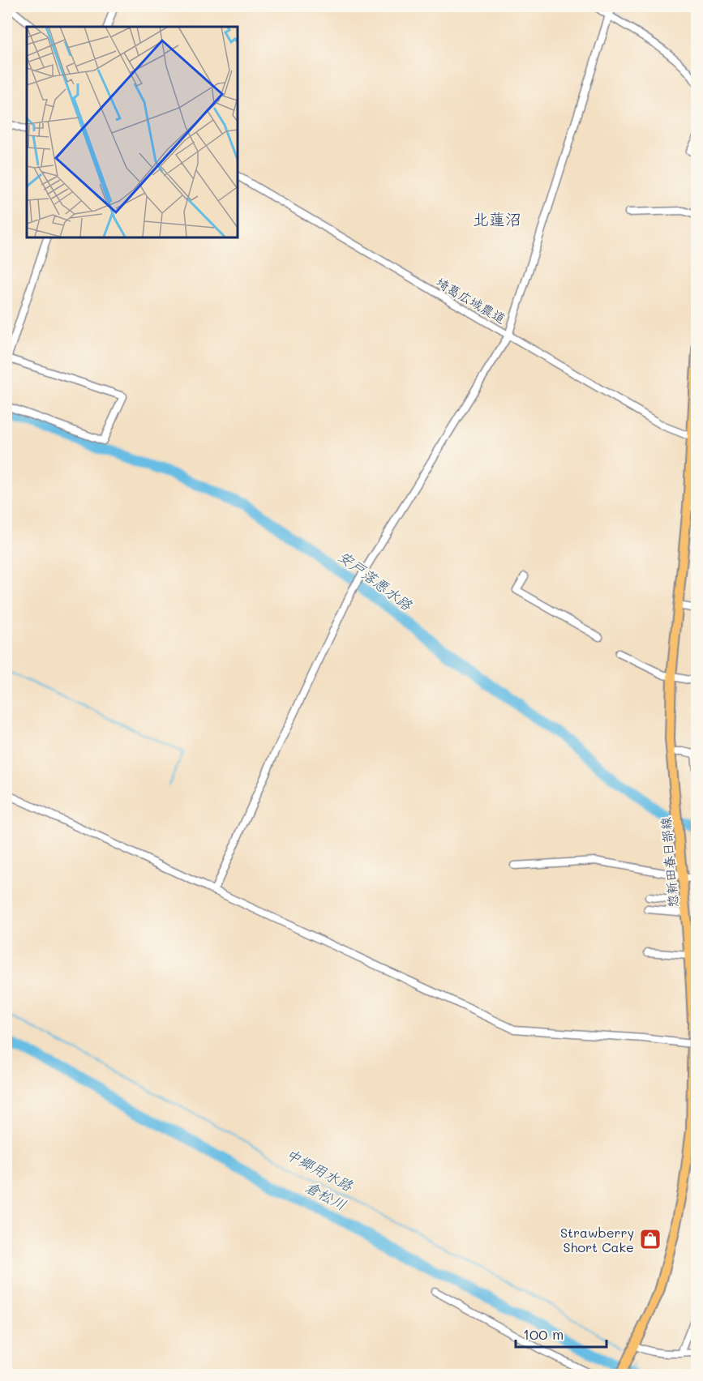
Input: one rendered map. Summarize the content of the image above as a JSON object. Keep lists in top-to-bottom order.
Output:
{
  "streets": {
    "main road": ["惣新田春日部線"],
    "street": ["埼葛広域農道"]
  },
  "crossings": [
    ["埼葛広域農道", "惣新田春日部線"]
  ],
  "districts": ["北蓮沼"],
  "water": ["安戸落悪水路", "中郷用水路", "倉松川"],
  "places": {
    "shop": ["Strawberry Short Cake"]
  },
  "scale_bar": "100 m"
}
